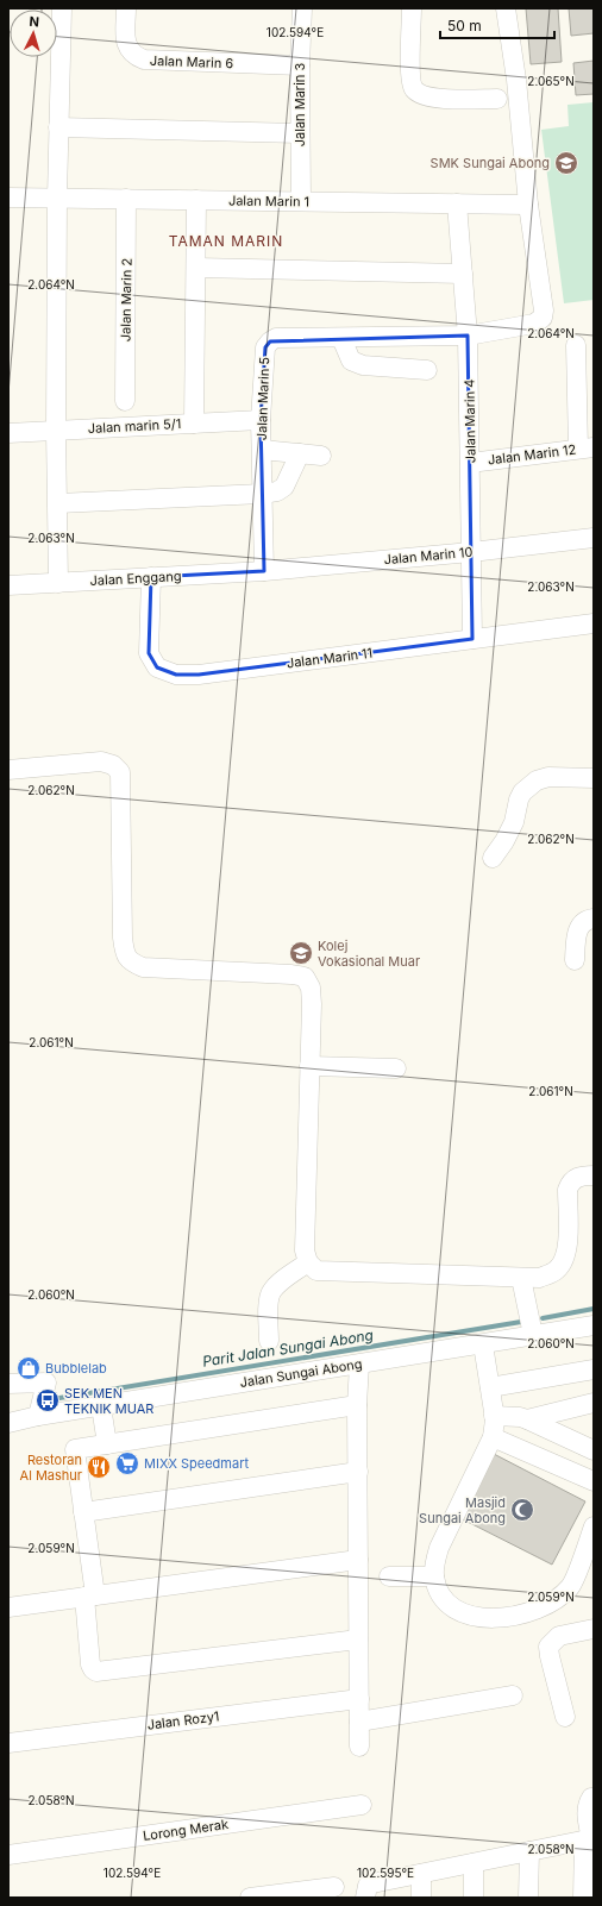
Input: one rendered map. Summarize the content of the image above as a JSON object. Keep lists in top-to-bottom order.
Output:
{
  "streets": {
    "street": [
      "Jalan Marin 6",
      "Jalan Marin 3",
      "Jalan Marin 1",
      "Jalan Marin 2",
      "Jalan Marin 5",
      "Jalan Marin 4",
      "Jalan marin 5/1",
      "Jalan Marin 12",
      "Jalan Marin 10",
      "Jalan Enggang",
      "Jalan Marin 11",
      "Jalan Sungai Abong",
      "Jalan Rozy1",
      "Lorong Merak"
    ]
  },
  "crossings": [
    ["Jalan Marin 6", "Jalan Marin 3"],
    ["Jalan Marin 3", "Jalan Marin 1"],
    ["Jalan Marin 1", "Jalan Marin 2"],
    ["Jalan Marin 1", "Jalan Marin 5"],
    ["Jalan Marin 1", "Jalan Marin 4"],
    ["Jalan Marin 5", "Jalan Marin 4"],
    ["Jalan Marin 5", "Jalan marin 5/1"],
    ["Jalan Marin 5", "Jalan Marin 10"],
    ["Jalan Marin 5", "Jalan Enggang"],
    ["Jalan Marin 4", "Jalan Marin 12"],
    ["Jalan Marin 4", "Jalan Marin 10"],
    ["Jalan Marin 4", "Jalan Marin 11"],
    ["Jalan Marin 10", "Jalan Enggang"],
    ["Jalan Enggang", "Jalan Marin 11"]
  ],
  "districts": ["TAMAN MARIN"],
  "water": ["Parit Jalan Sungai Abong"],
  "places": {
    "school or university": ["SMK Sungai Abong", "Kolej Vokasional Muar"],
    "shop": ["Bubblelab"],
    "bus stop": ["SEK MEN TEKNIK MUAR"],
    "supermarket": ["MIXX Speedmart"],
    "restaurant": ["Restoran Al Mashur"],
    "mosque": ["Masjid Sungai Abong"]
  },
  "scale_bar": "50 m",
  "north": "top",
  "coordinates": [
    "102.594°E",
    "2.065°N",
    "2.064°N",
    "2.063°N",
    "2.062°N",
    "2.061°N",
    "2.060°N",
    "2.059°N",
    "2.058°N",
    "102.595°E"
  ]
}
